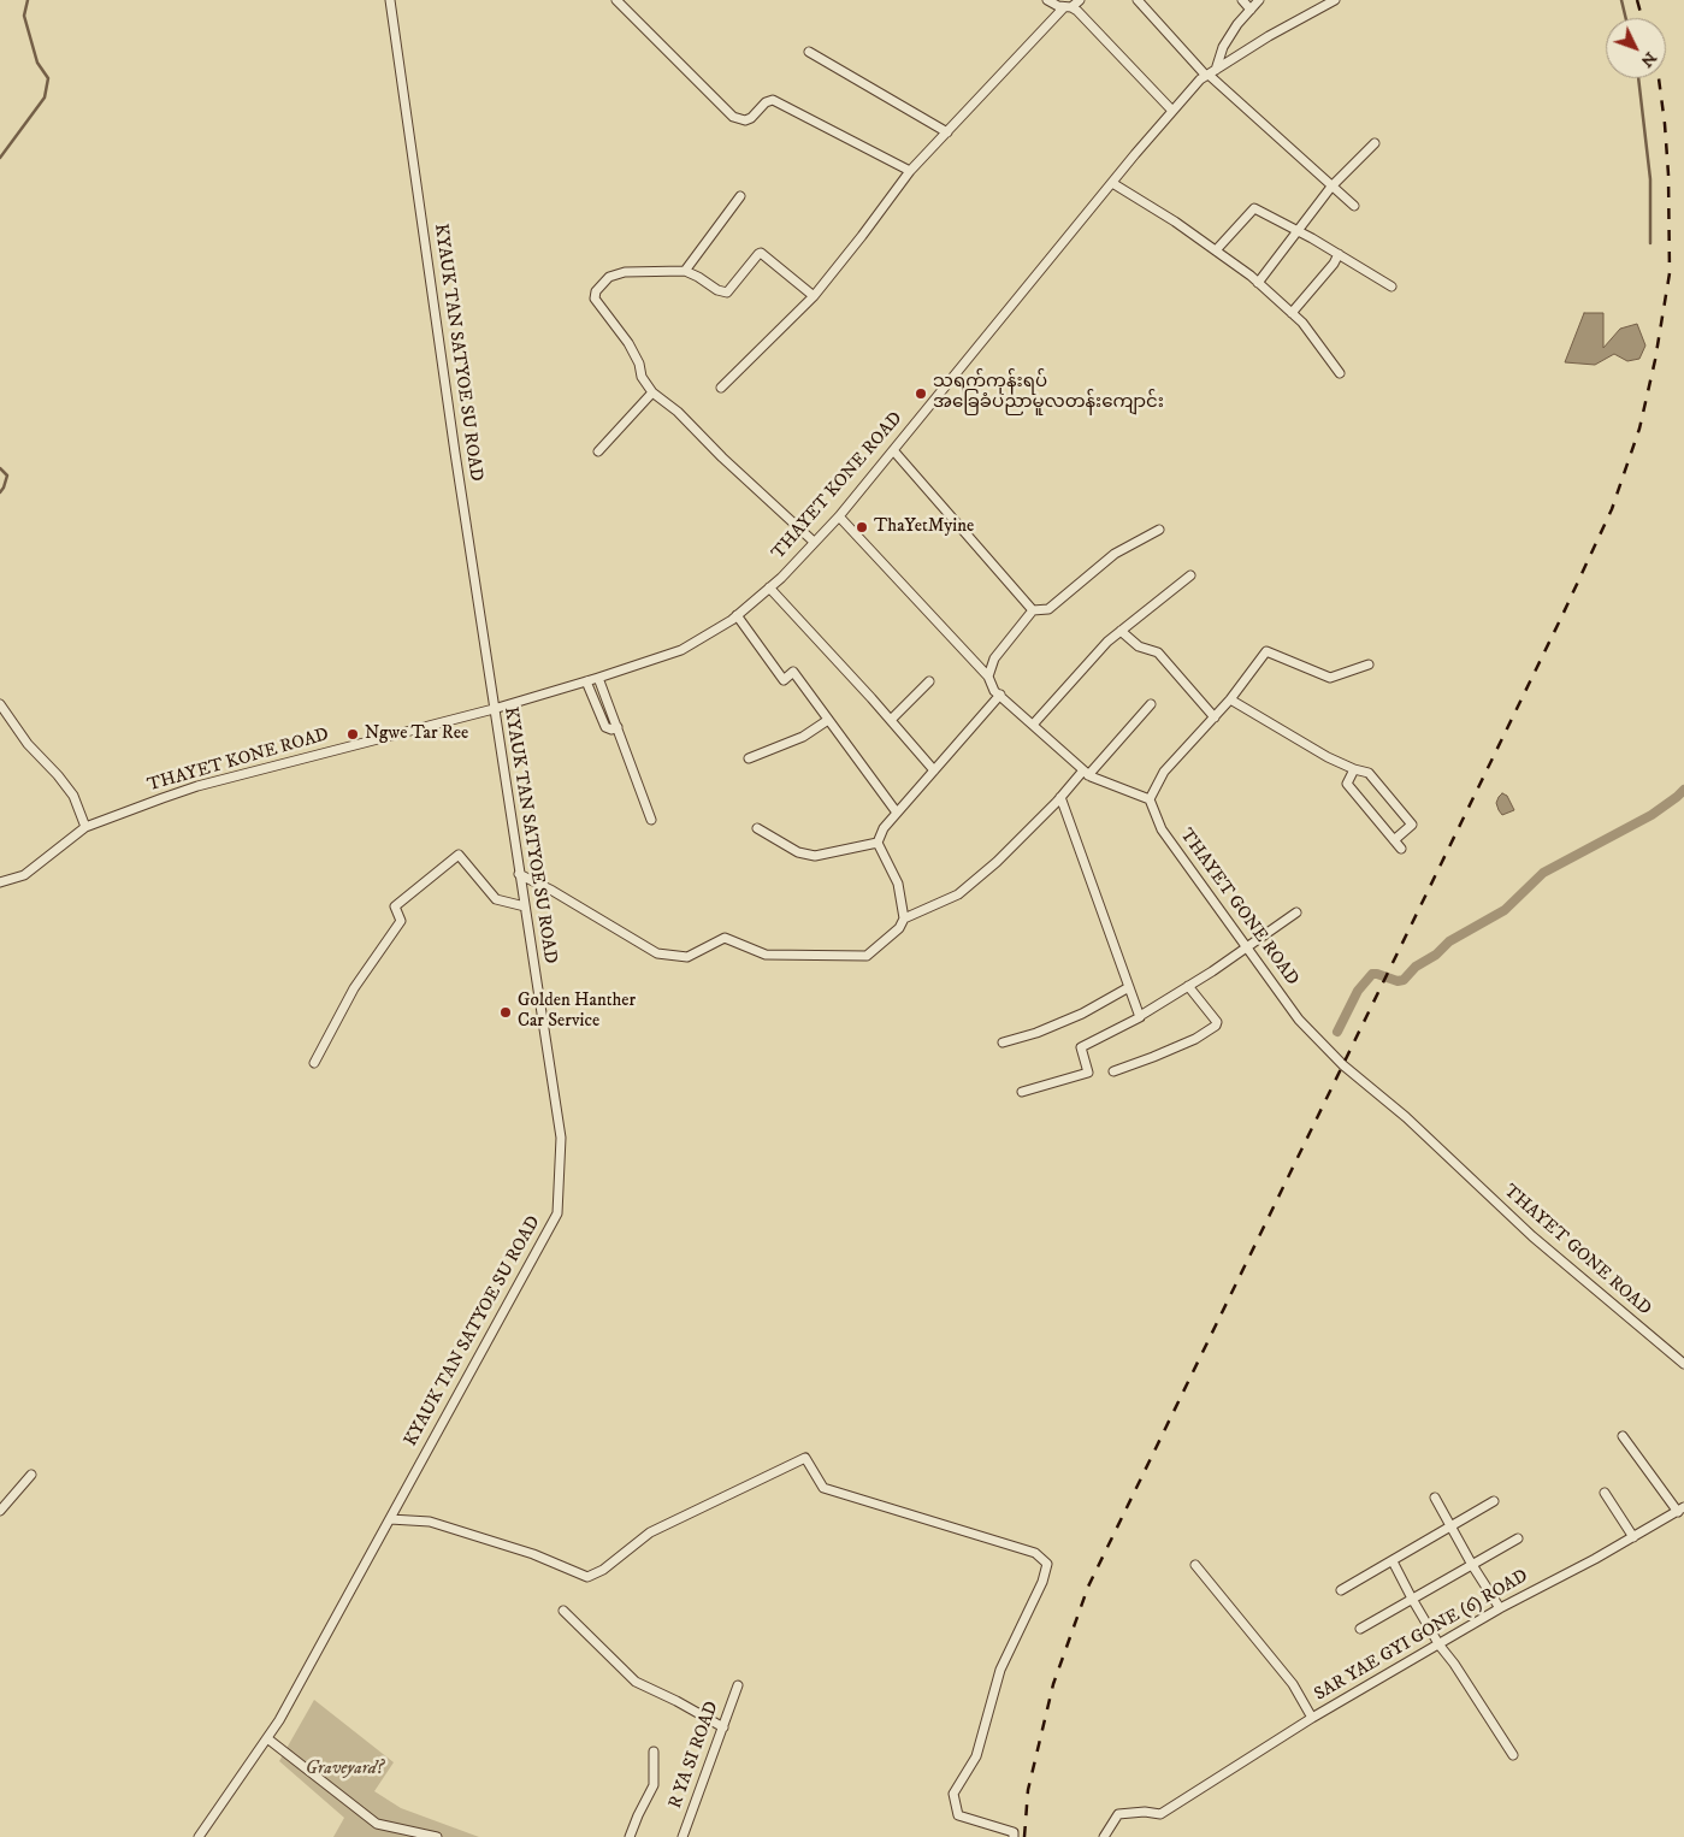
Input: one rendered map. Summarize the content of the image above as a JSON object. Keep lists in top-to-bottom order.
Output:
{
  "streets": {
    "street": [
      "KYAUK TAN SATYOE SU ROAD",
      "THAYET KONE ROAD",
      "THAYET GONE ROAD",
      "SAR YAE GYI GONE (6) ROAD",
      "R YA SI ROAD"
    ]
  },
  "crossings": [
    ["KYAUK TAN SATYOE SU ROAD", "THAYET KONE ROAD"]
  ],
  "parks": ["Graveyard?"],
  "places": [
    "သရက်ကုန်းရပ် အခြေခံပညာမူလတန်းကျောင်း",
    "ThaYetMyine",
    "Ngwe Tar Ree",
    "Golden Hanther Car Service"
  ],
  "north": "bottom right"
}
